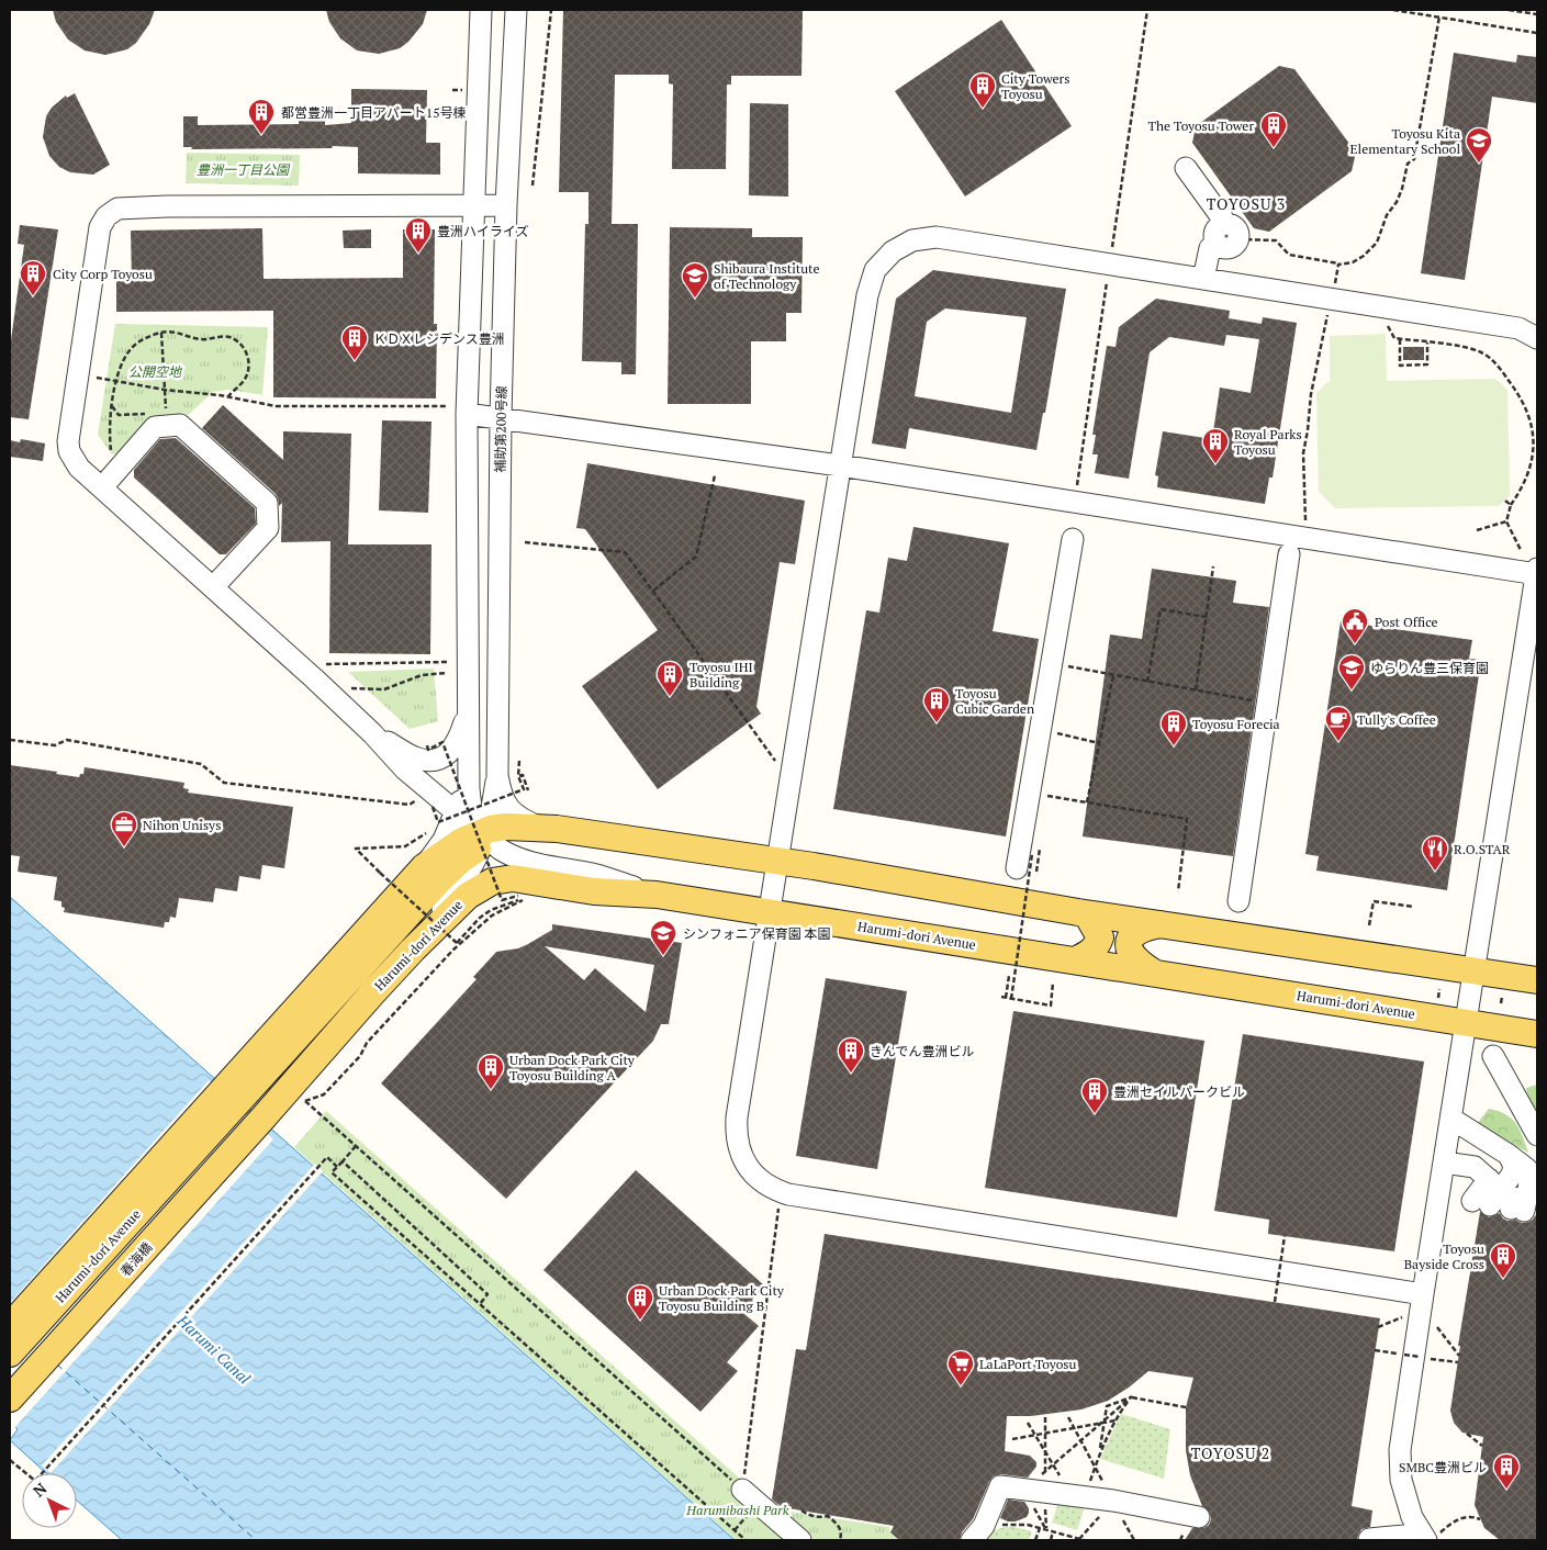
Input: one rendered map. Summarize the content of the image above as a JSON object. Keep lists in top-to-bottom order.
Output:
{
  "streets": {
    "main road": ["Harumi-dori Avenue", "春海橋"],
    "street": ["補助第200号線"]
  },
  "crossings": [
    ["補助第200号線", "Harumi-dori Avenue"],
    ["Harumi-dori Avenue", "春海橋"]
  ],
  "districts": ["TOYOSU 3", "TOYOSU 2"],
  "water": ["Harumi Canal"],
  "parks": ["豊洲一丁目公園", "公開空地", "Harumibashi Park"],
  "places": {
    "building": [
      "City Towers Toyosu",
      "都営豊洲一丁目アパート15号棟",
      "The Toyosu Tower",
      "豊洲ハイライズ",
      "City Corp Toyosu",
      "ＫＤＸレジデンス豊洲",
      "Royal Parks Toyosu",
      "Toyosu IHI Building",
      "Toyosu Cubic Garden",
      "Toyosu Forecia",
      "きんでん豊洲ビル",
      "Urban Dock Park City Toyosu Building A",
      "豊洲セイルパークビル",
      "Toyosu Bayside Cross",
      "Urban Dock Park City Toyosu Building B",
      "SMBC豊洲ビル"
    ],
    "school or university": [
      "Toyosu Kita Elementary School",
      "Shibaura Institute of Technology",
      "ゆらりん豊三保育園",
      "シンフォニア保育園 本園"
    ],
    "public building": ["Post Office"],
    "cafe": ["Tully's Coffee"],
    "office": ["Nihon Unisys"],
    "restaurant": ["R.O.STAR"],
    "supermarket": ["LaLaPort Toyosu"]
  },
  "north": "top left"
}
